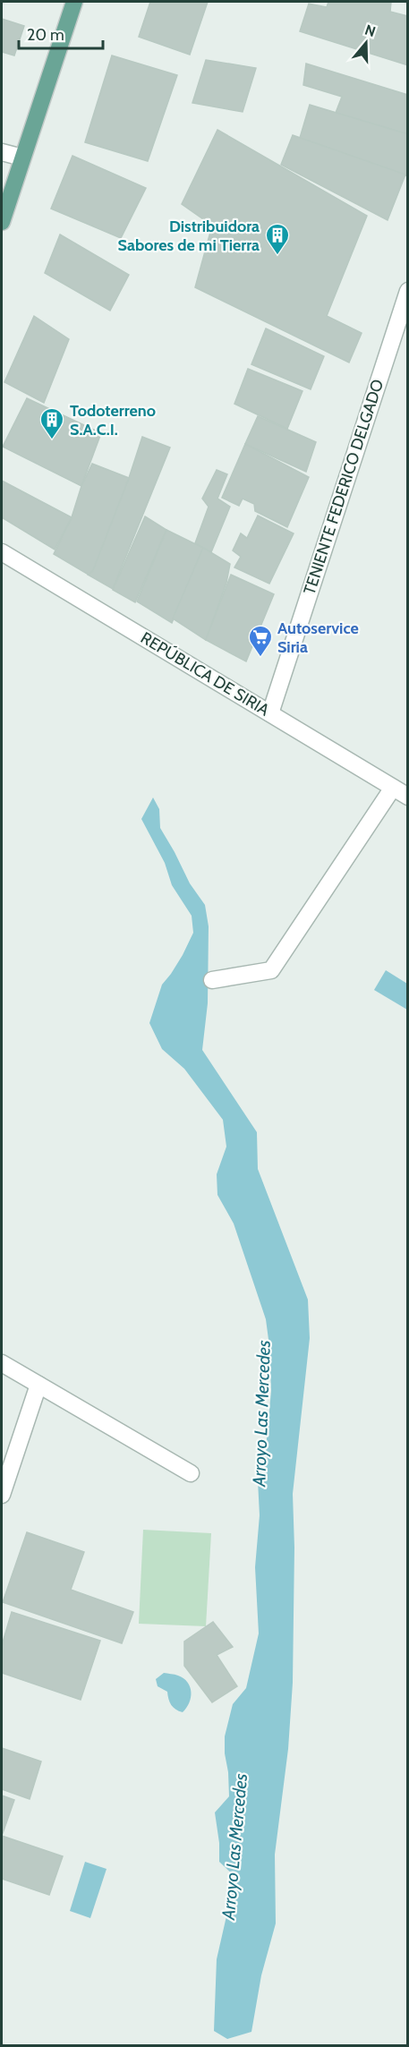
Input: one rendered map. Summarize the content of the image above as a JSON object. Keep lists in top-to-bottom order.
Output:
{
  "streets": {
    "street": ["TENIENTE FEDERICO DELGADO", "REPÚBLICA DE SIRIA"]
  },
  "crossings": [
    ["TENIENTE FEDERICO DELGADO", "REPÚBLICA DE SIRIA"]
  ],
  "water": ["Arroyo Las Mercedes"],
  "places": {
    "building": ["Distribuidora Sabores de mi Tierra", "Todoterreno S.A.C.I."],
    "supermarket": ["Autoservice Siria"]
  },
  "scale_bar": "20 m",
  "north": "top"
}
